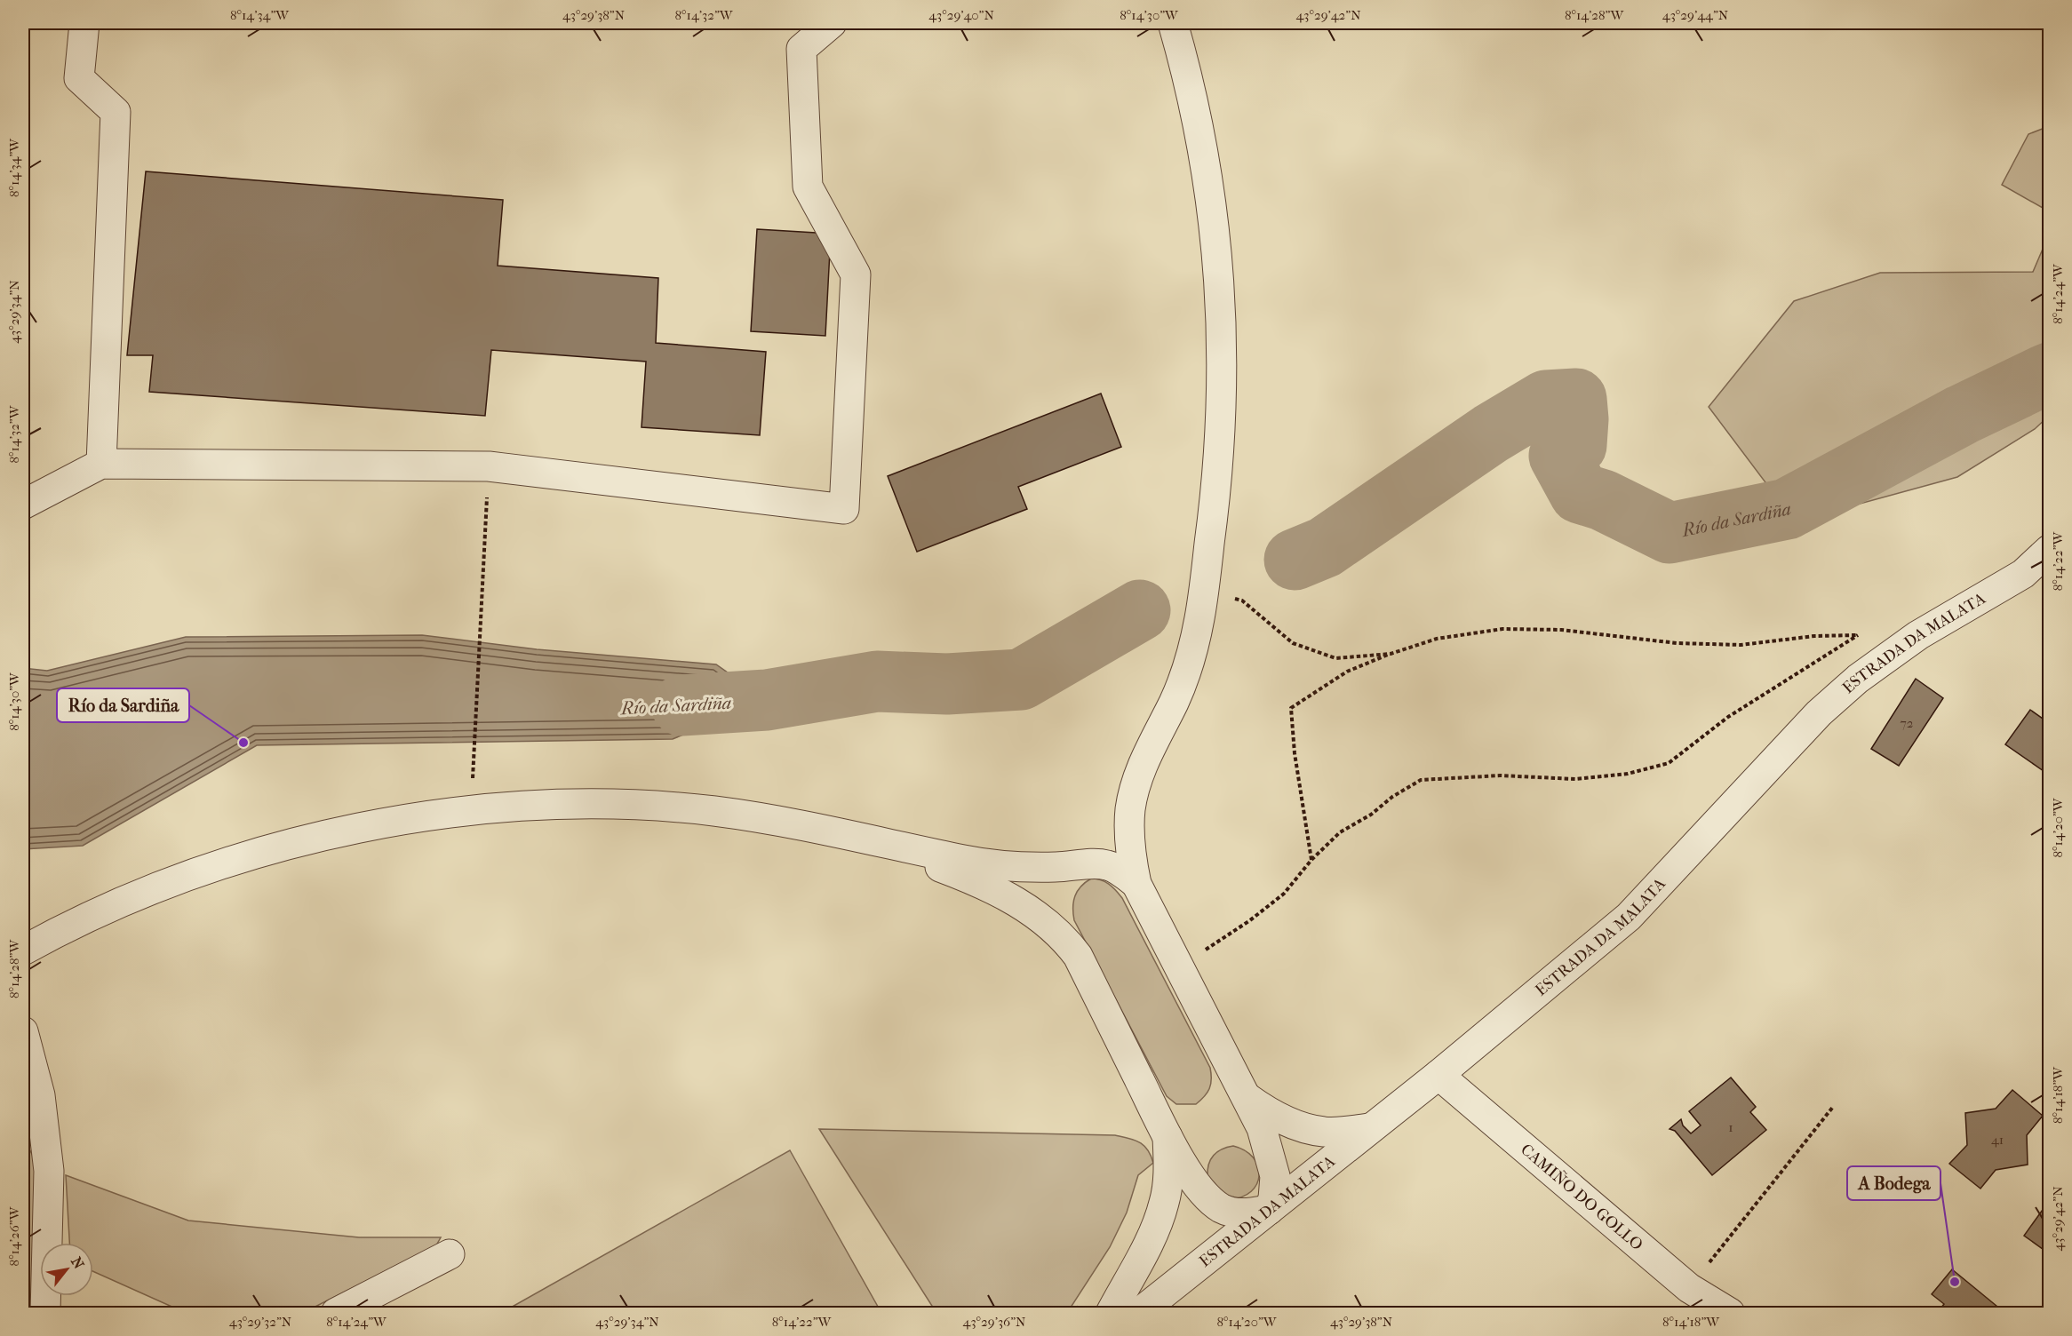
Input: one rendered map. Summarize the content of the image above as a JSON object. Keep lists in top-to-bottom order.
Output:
{
  "streets": {
    "street": ["ESTRADA DA MALATA", "CAMIÑO DO GOLLO"]
  },
  "crossings": [
    ["ESTRADA DA MALATA", "CAMIÑO DO GOLLO"]
  ],
  "water": ["Río da Sardiña"],
  "places": ["Río da Sardiña", "A Bodega"],
  "house_numbers": ["72", "1", "41"],
  "north": "top right",
  "coordinates": [
    "8°14'34\"W",
    "43°29'38\"N",
    "8°14'32\"W",
    "43°29'40\"N",
    "8°14'30\"W",
    "43°29'42\"N",
    "8°14'28\"W",
    "43°29'44\"N",
    "8°14'24\"W",
    "43°29'34\"N",
    "8°14'22\"W",
    "8°14'20\"W",
    "8°14'18\"W",
    "8°14'26\"W",
    "43°29'32\"N",
    "43°29'36\"N"
  ]
}
